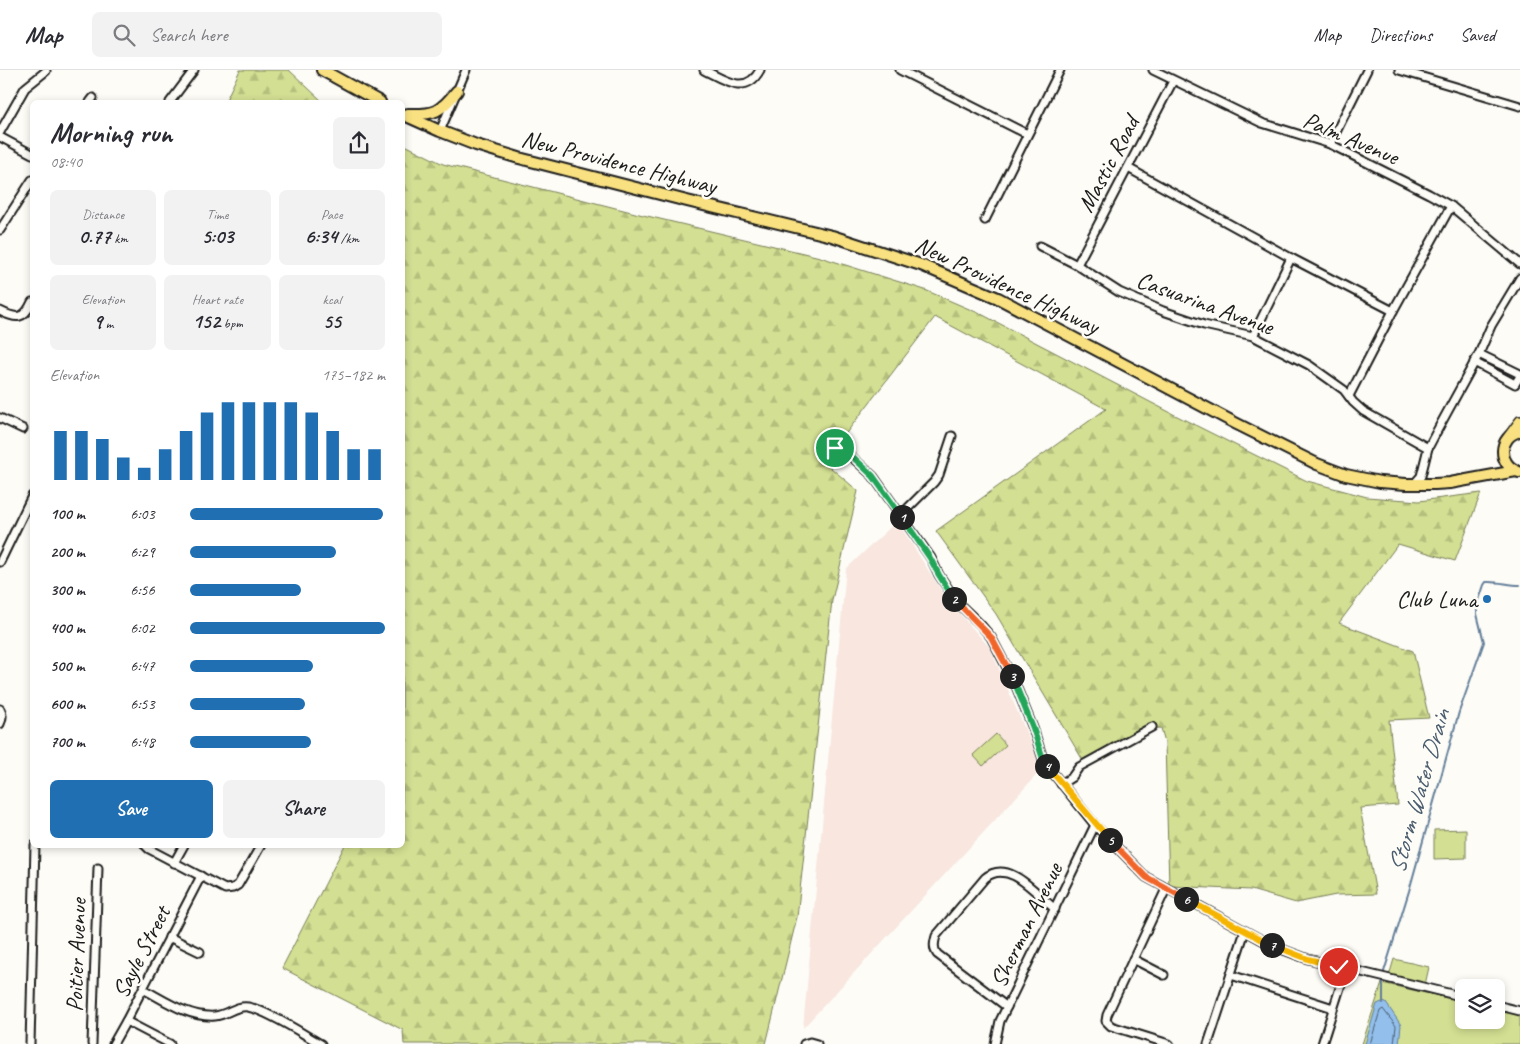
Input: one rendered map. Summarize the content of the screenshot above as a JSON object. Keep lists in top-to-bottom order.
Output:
{
  "streets": {
    "highway": ["New Providence Highway"],
    "street": [
      "Palm Avenue",
      "Mastic Road",
      "Casuarina Avenue",
      "Sherman Avenue",
      "Sayle Street",
      "Poitier Avenue"
    ]
  },
  "crossings": [
    ["Palm Avenue", "Mastic Road"],
    ["Mastic Road", "Casuarina Avenue"]
  ],
  "water": ["Storm Water Drain"],
  "places": ["Club Luna"],
  "page": {
    "header": "Map",
    "search": "Search here",
    "nav": ["Map", "Directions", "Saved"],
    "heading": ["Morning run", "08:40"],
    "stats": [
      ["Distance", "0.77 km"],
      ["Time", "5:03"],
      ["Pace", "6:34 /km"],
      ["Elevation", "9 m"],
      ["Heart rate", "152 bpm"],
      ["kcal", "55"]
    ],
    "chart": ["Elevation", "175–182 m"],
    "list": [
      {
        "name": "100 m",
        "note": "6:03"
      },
      {
        "name": "200 m",
        "note": "6:29"
      },
      {
        "name": "300 m",
        "note": "6:56"
      },
      {
        "name": "400 m",
        "note": "6:02"
      },
      {
        "name": "500 m",
        "note": "6:47"
      },
      {
        "name": "600 m",
        "note": "6:53"
      },
      {
        "name": "700 m",
        "note": "6:48"
      }
    ],
    "pins": [
      "1",
      "2",
      "3",
      "4",
      "5",
      "6",
      "7"
    ],
    "buttons": ["Save", "Share"]
  }
}
